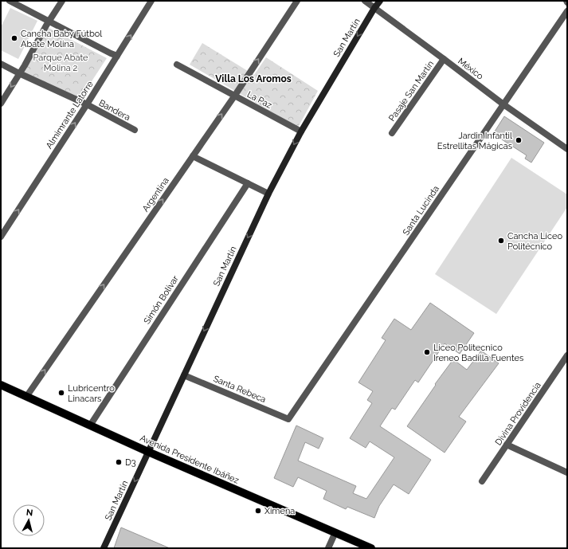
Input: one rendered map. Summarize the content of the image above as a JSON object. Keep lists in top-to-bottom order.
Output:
{
  "streets": {
    "main road": ["Avenida Presidente Ibáñez"],
    "street": [
      "San Martín",
      "México",
      "Pasaje San Martín",
      "La Paz",
      "Bandera",
      "Almimrante Latorre",
      "Argentina",
      "Santa Lucinda",
      "Simón Bolívar",
      "Santa Rebeca",
      "Divina Providencia"
    ]
  },
  "crossings": [
    ["San Martín", "México"],
    ["San Martín", "La Paz"],
    ["San Martín", "Santa Rebeca"],
    ["San Martín", "Avenida Presidente Ibáñez"],
    ["México", "Pasaje San Martín"],
    ["México", "Santa Lucinda"],
    ["La Paz", "Argentina"],
    ["Bandera", "Almimrante Latorre"],
    ["Argentina", "Avenida Presidente Ibáñez"],
    ["Santa Lucinda", "Santa Rebeca"],
    ["Simón Bolívar", "Avenida Presidente Ibáñez"]
  ],
  "one_way": ["San Martín", "Almimrante Latorre", "Argentina"],
  "districts": ["Villa Los Aromos"],
  "parks": ["Parque Abate Molina 2"],
  "places": [
    "Cancha Baby Fútbol Abate Molina",
    "Jardin Infantil Estrellitas Mágicas",
    "Cancha Liceo Politécnico",
    "Liceo Politecnico Ireneo Badilla Fuentes",
    "Lubricentro Linacars",
    "D3",
    "Ximena"
  ],
  "north": "top"
}
